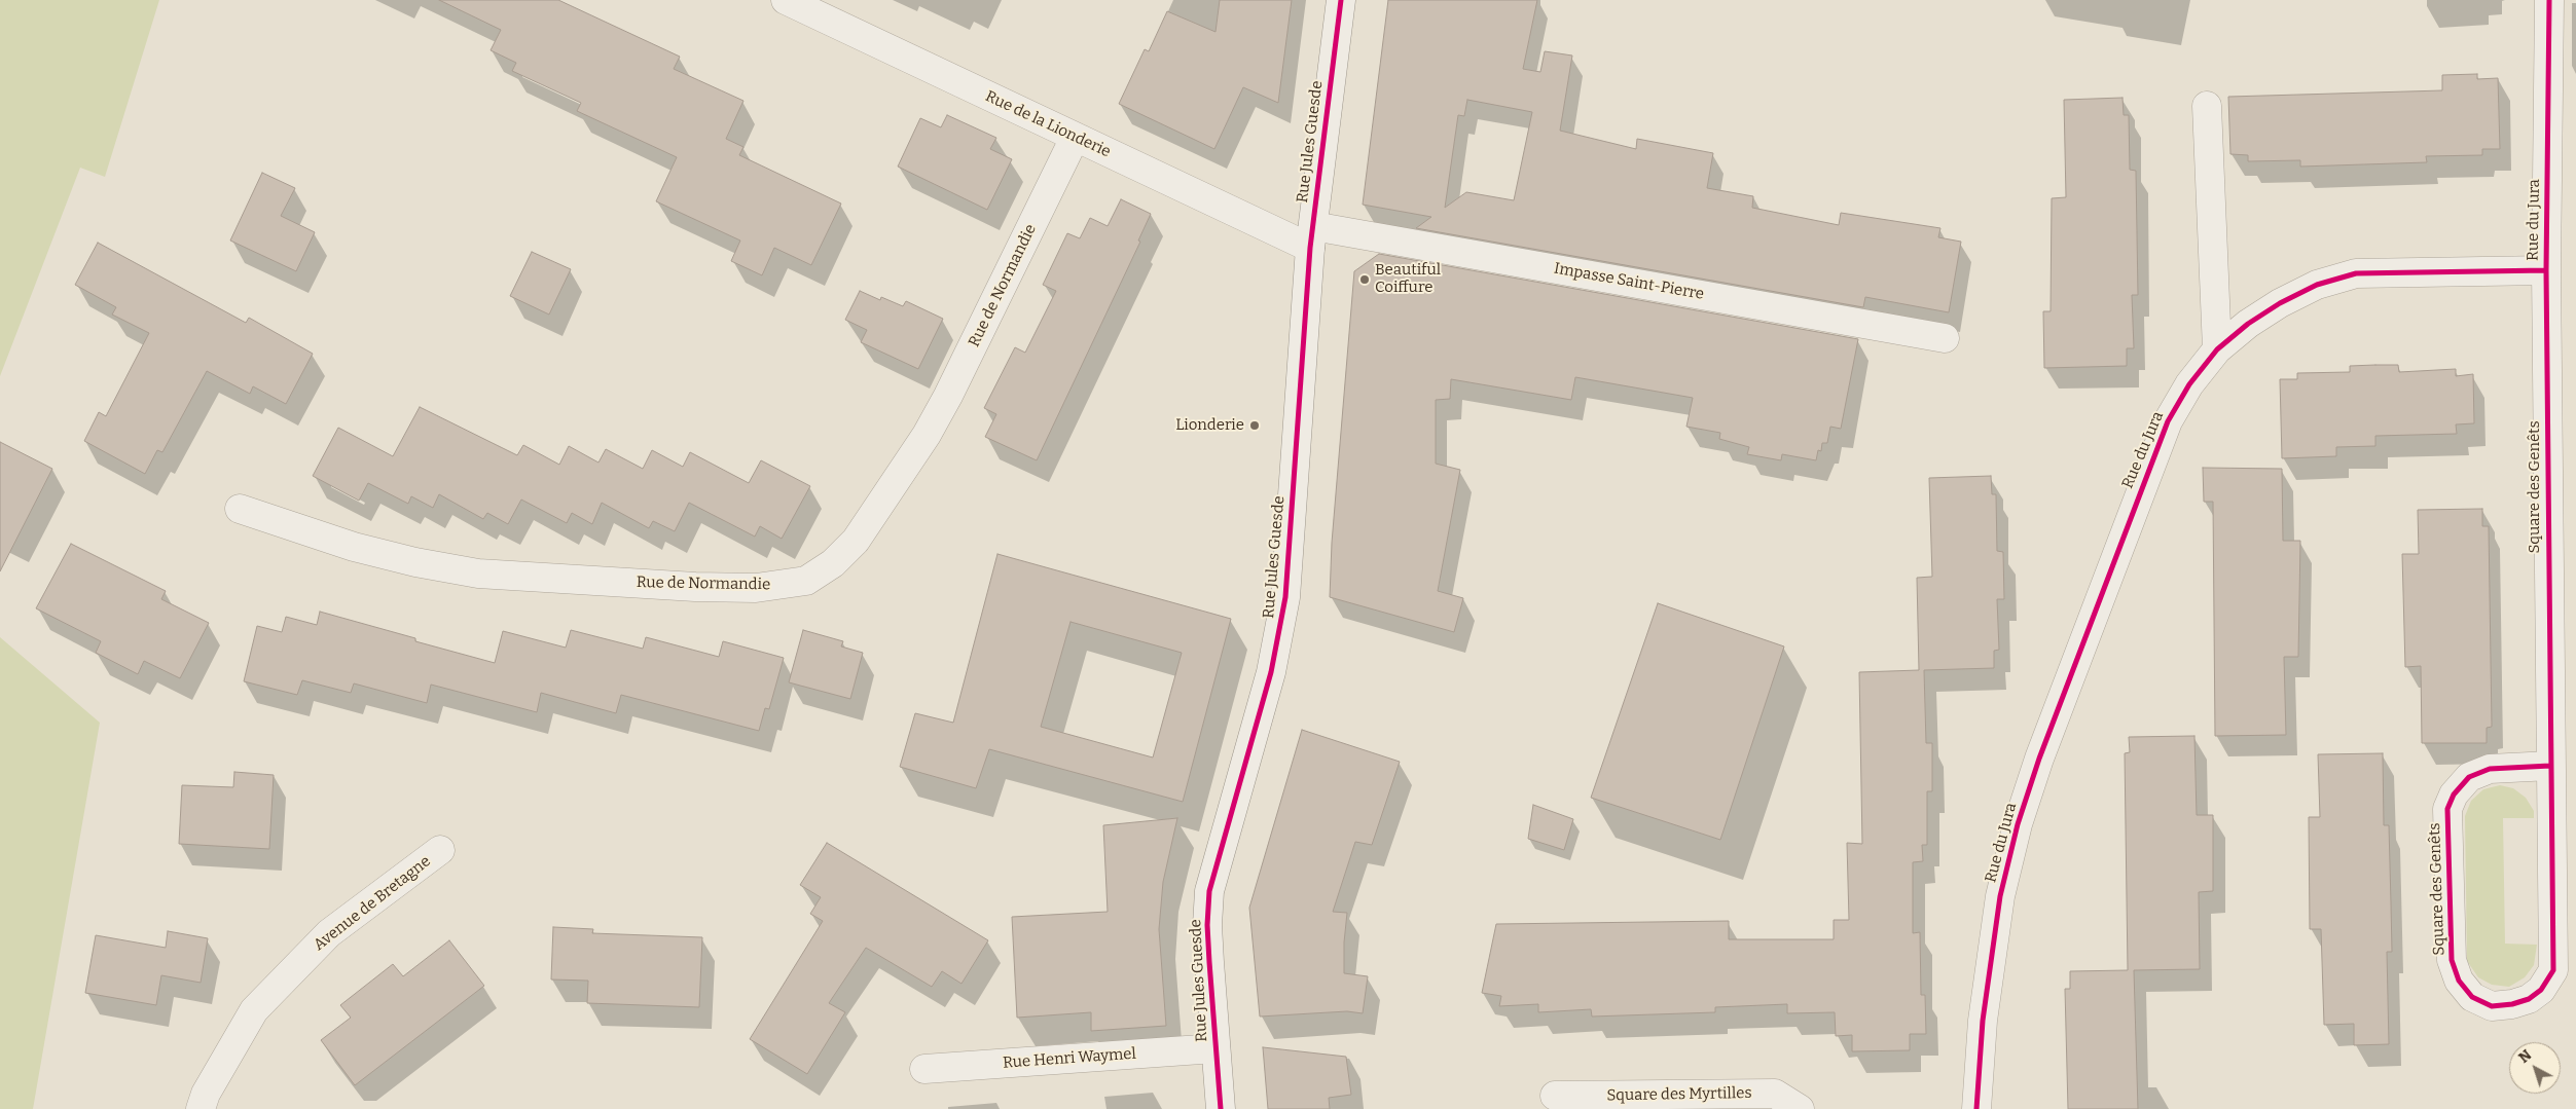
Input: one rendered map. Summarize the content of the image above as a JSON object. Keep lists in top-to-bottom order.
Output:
{
  "streets": {
    "street": [
      "Rue de la Lionderie",
      "Rue Jules Guesde",
      "Rue du Jura",
      "Impasse Saint-Pierre",
      "Rue de Normandie",
      "Square des Genêts",
      "Avenue de Bretagne",
      "Rue Henri Waymel",
      "Square des Myrtilles"
    ]
  },
  "crossings": [
    ["Rue de la Lionderie", "Rue Jules Guesde"],
    ["Rue de la Lionderie", "Impasse Saint-Pierre"],
    ["Rue de la Lionderie", "Rue de Normandie"],
    ["Rue Jules Guesde", "Impasse Saint-Pierre"],
    ["Rue Jules Guesde", "Rue Henri Waymel"],
    ["Rue du Jura", "Square des Genêts"]
  ],
  "places": ["Beautiful Coiffure", "Lionderie"],
  "north": "top left"
}
